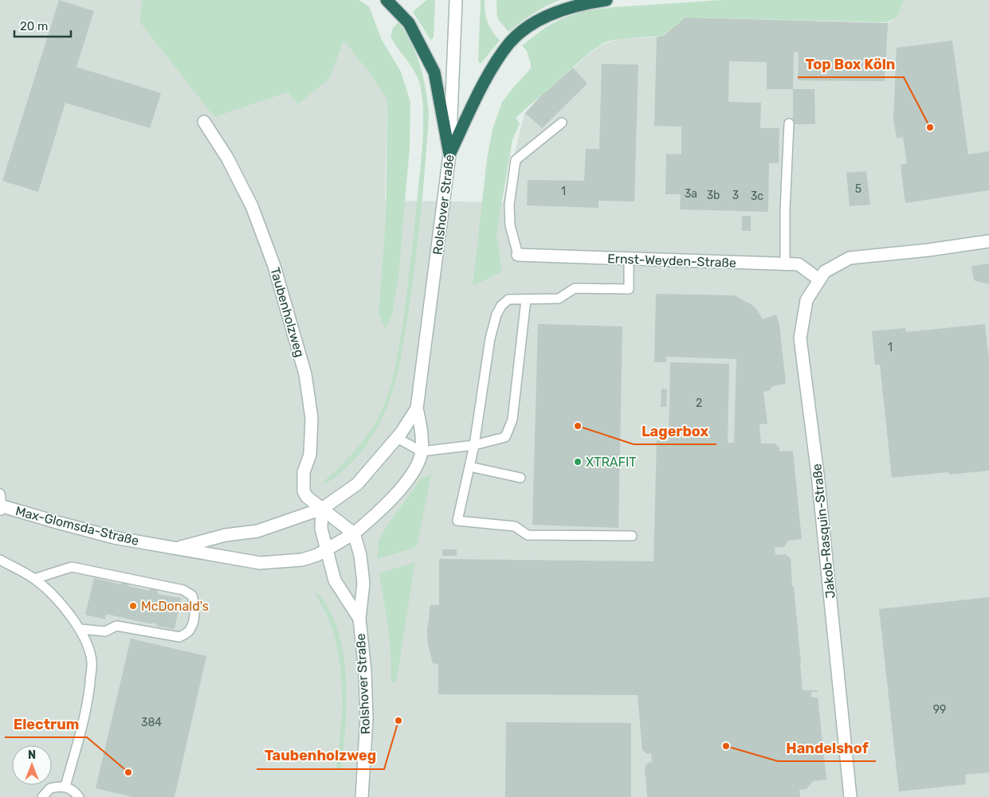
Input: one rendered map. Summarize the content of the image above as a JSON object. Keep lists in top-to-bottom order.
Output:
{
  "streets": {
    "street": [
      "Rolshover Straße",
      "Ernst-Weyden-Straße",
      "Taubenholzweg",
      "Max-Glomsda-Straße",
      "Jakob-Rasquin-Straße"
    ]
  },
  "crossings": [
    ["Rolshover Straße", "Taubenholzweg"],
    ["Rolshover Straße", "Max-Glomsda-Straße"],
    ["Ernst-Weyden-Straße", "Jakob-Rasquin-Straße"],
    ["Taubenholzweg", "Max-Glomsda-Straße"]
  ],
  "places": [
    "Top Box Köln",
    "Lagerbox",
    "XTRAFIT",
    "McDonald's",
    "Taubenholzweg",
    "Handelshof",
    "Electrum"
  ],
  "house_numbers": [
    "5",
    "1",
    "3a",
    "3b",
    "3",
    "3c",
    "1",
    "2",
    "99",
    "384"
  ],
  "scale_bar": "20 m",
  "north": "top"
}
